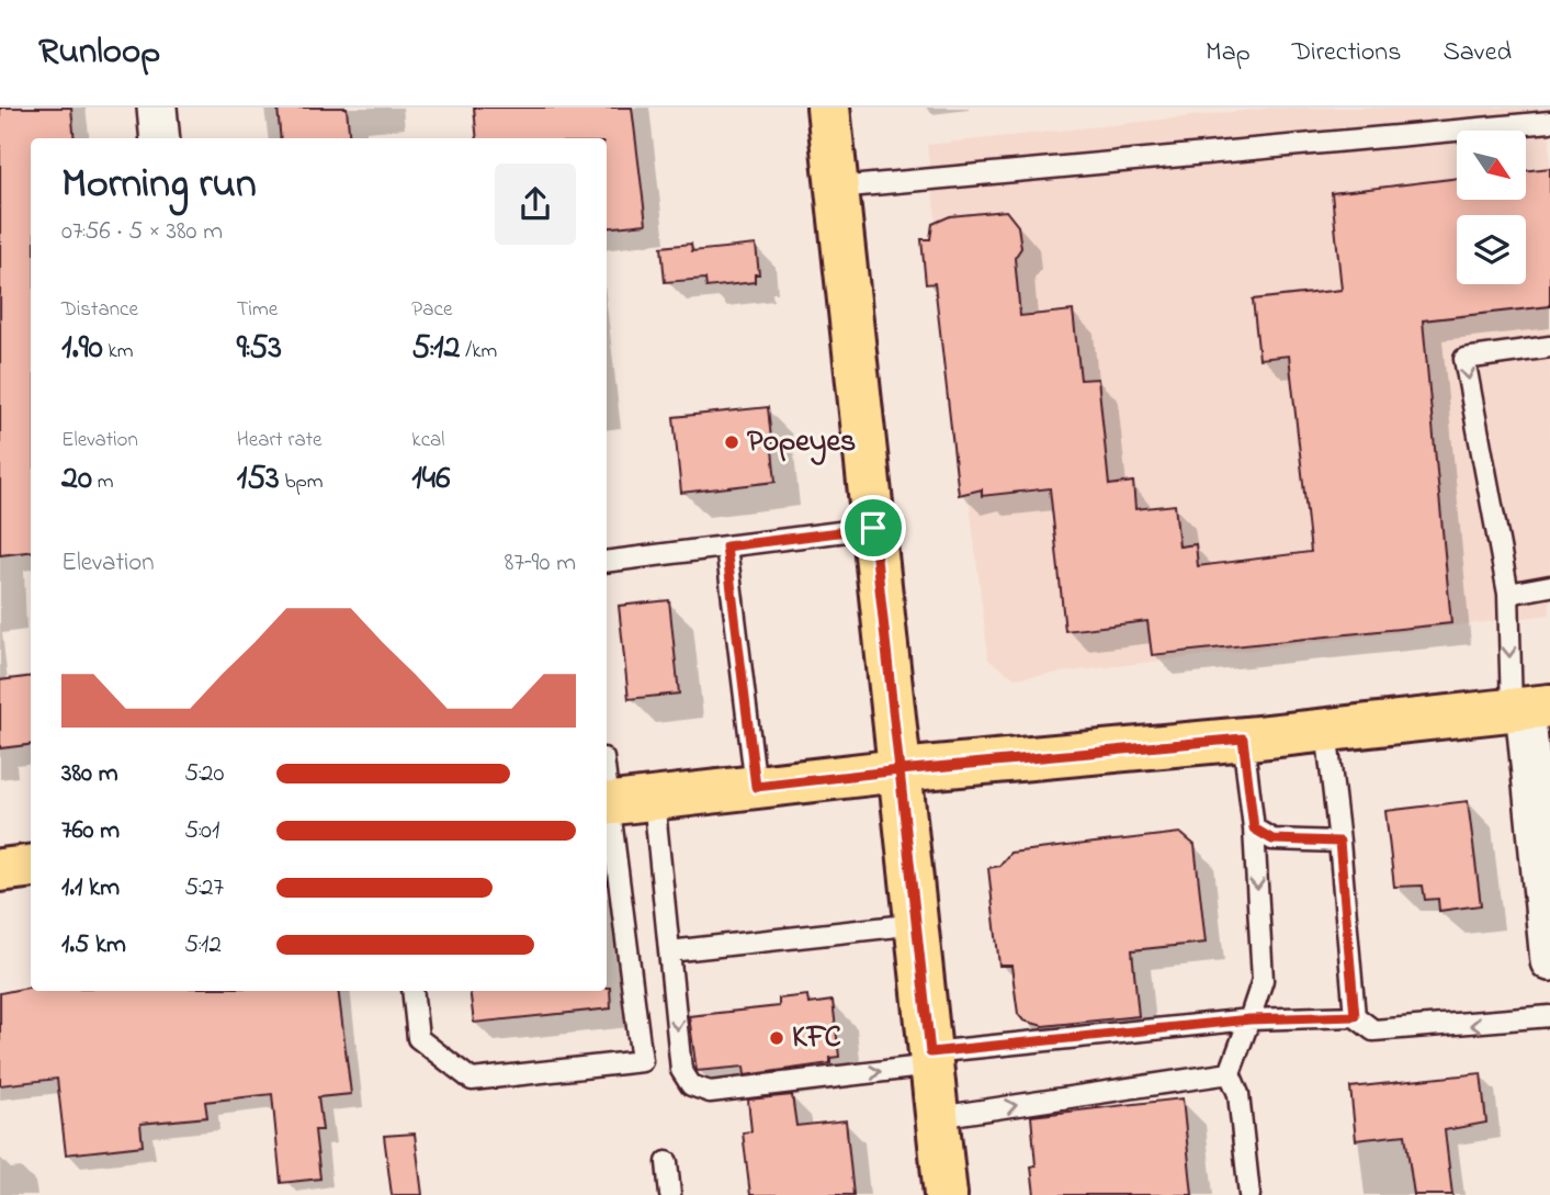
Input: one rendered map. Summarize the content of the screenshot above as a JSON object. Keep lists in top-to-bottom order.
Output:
{
  "places": ["Popeyes", "KFC"],
  "north": "bottom right",
  "page": {
    "header": "Runloop",
    "nav": ["Map", "Directions", "Saved"],
    "heading": ["Morning run", "07:56 · 5 × 380 m"],
    "stats": [
      ["Distance", "1.90 km"],
      ["Time", "9:53"],
      ["Pace", "5:12 /km"],
      ["Elevation", "20 m"],
      ["Heart rate", "153 bpm"],
      ["kcal", "146"]
    ],
    "chart": ["Elevation", "87–90 m"],
    "list": [
      {
        "name": "380 m",
        "note": "5:20"
      },
      {
        "name": "760 m",
        "note": "5:01"
      },
      {
        "name": "1.1 km",
        "note": "5:27"
      },
      {
        "name": "1.5 km",
        "note": "5:12"
      }
    ]
  }
}
